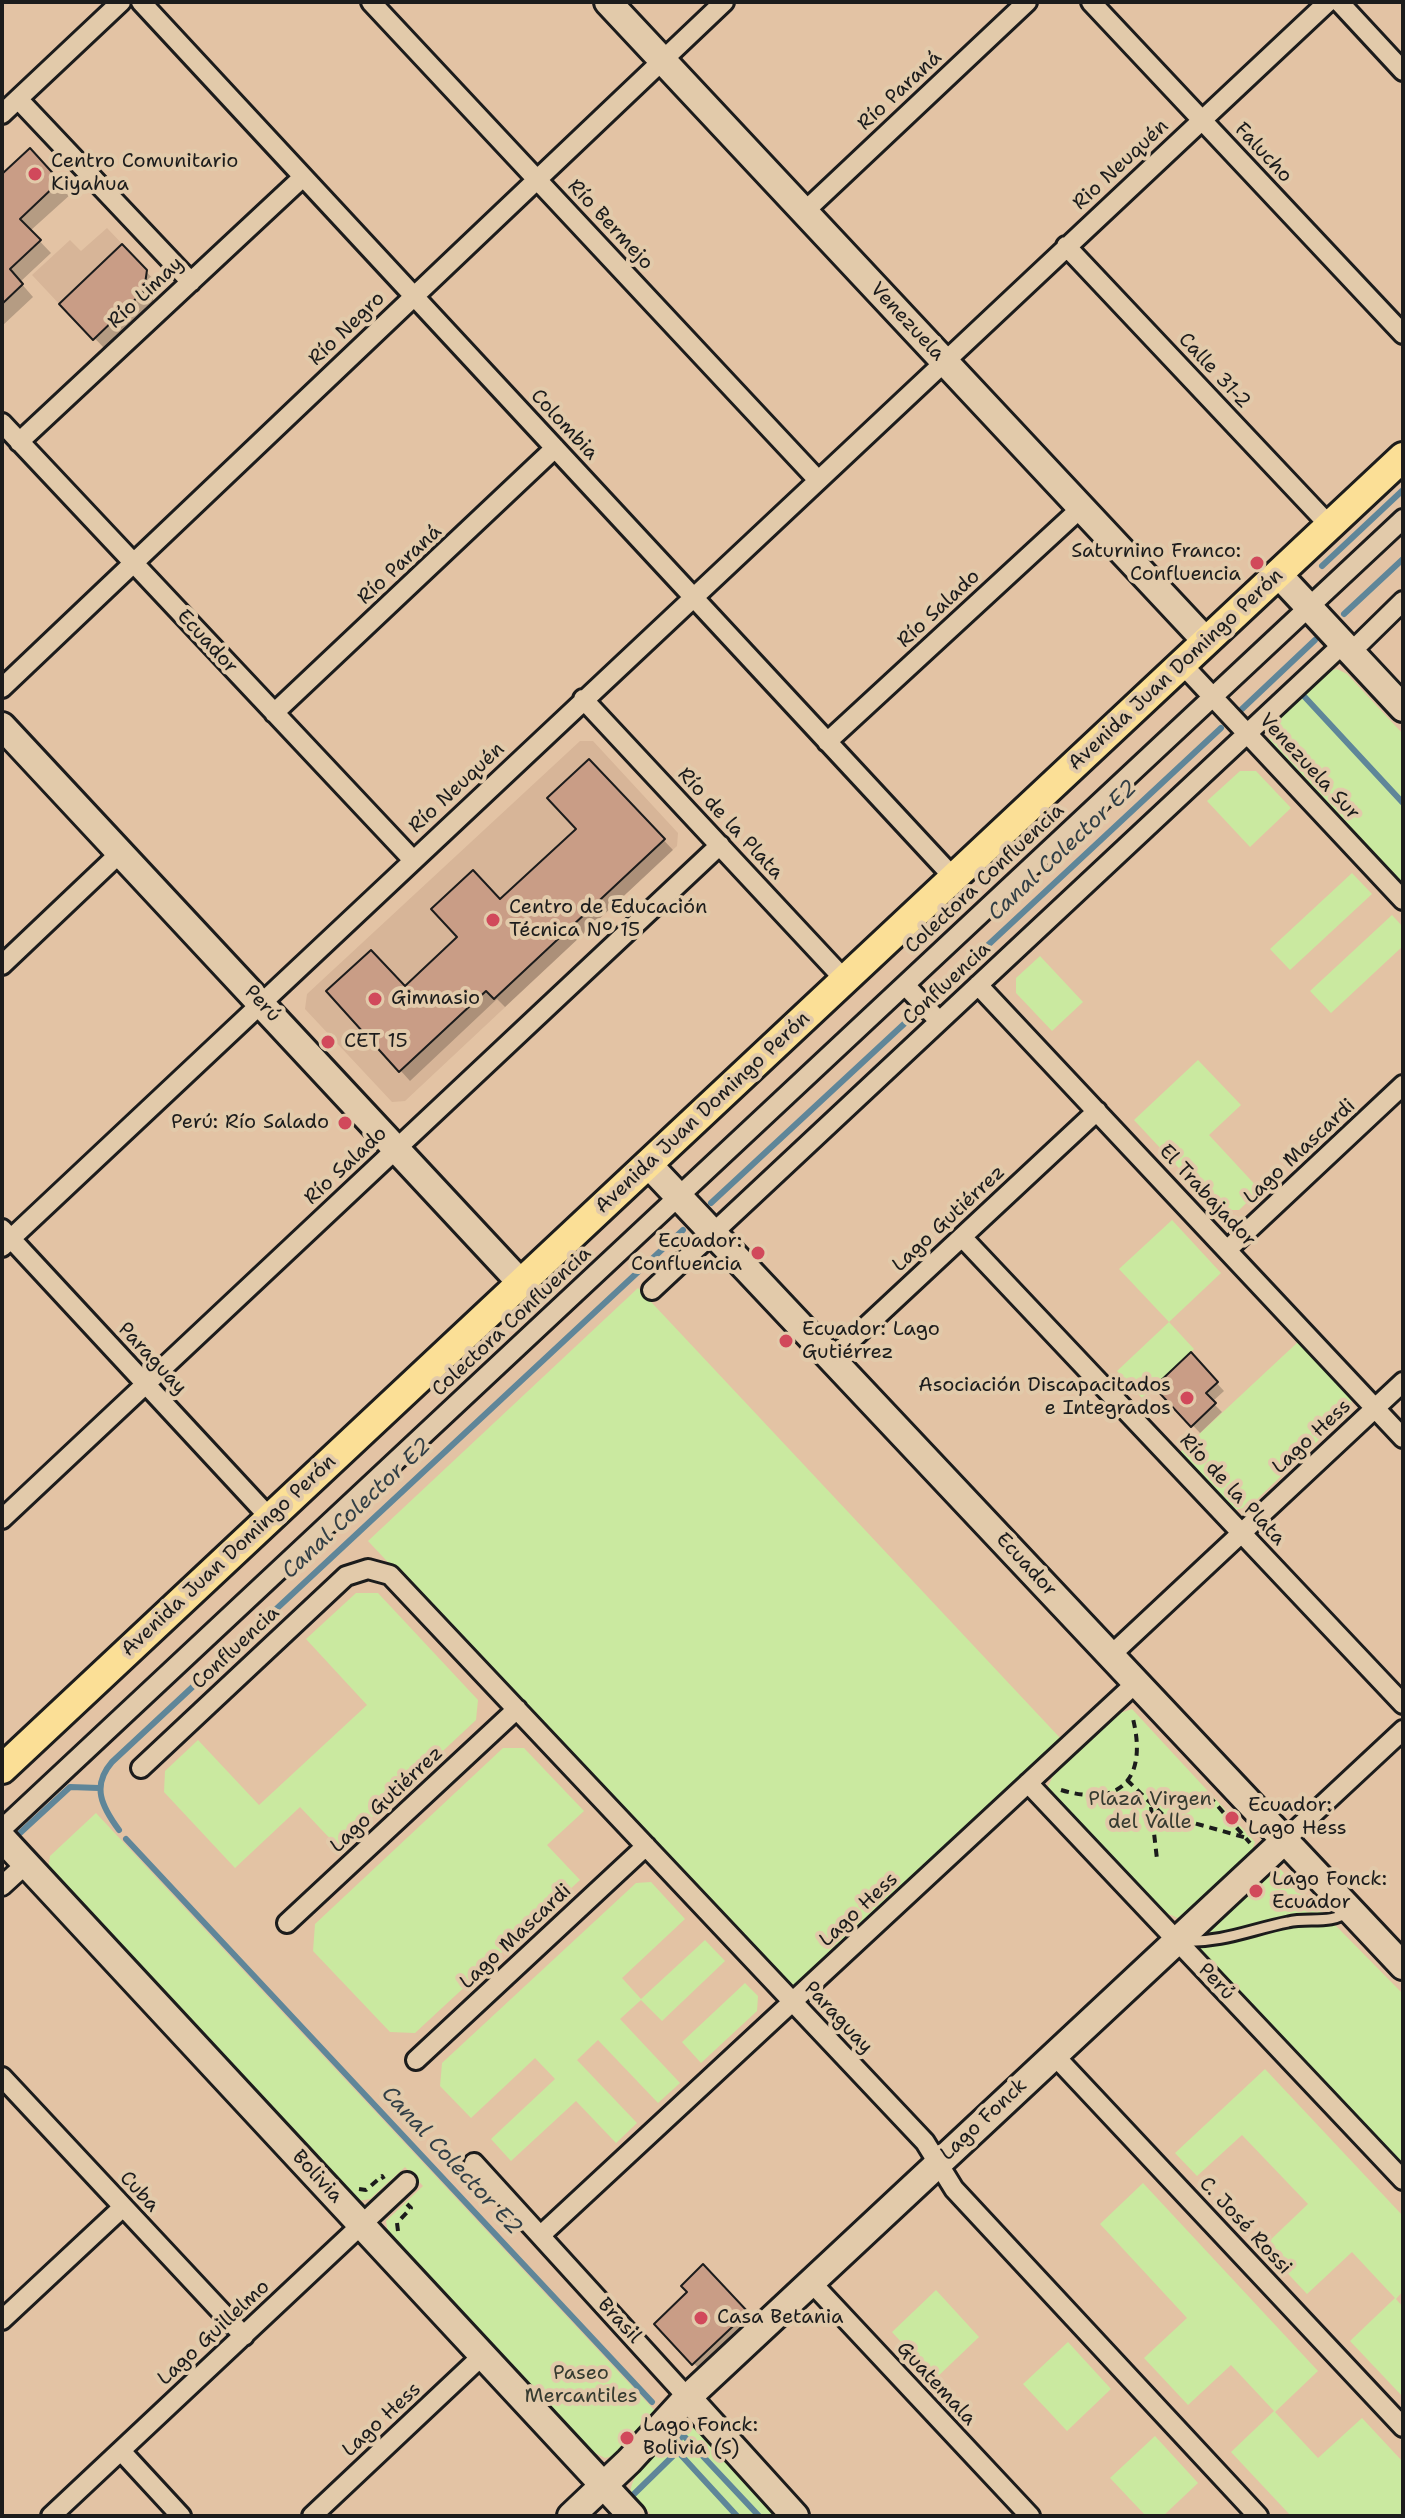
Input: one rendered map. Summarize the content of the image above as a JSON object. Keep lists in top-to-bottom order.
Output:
{
  "streets": {
    "main road": ["Avenida Juan Domingo Perón"],
    "street": [
      "Río Paraná",
      "Falucho",
      "Rio Neuquén",
      "Río Bermejo",
      "Río Limay",
      "Venezuela",
      "Río Negro",
      "Calle 31-2",
      "Colombia",
      "Río Salado",
      "Ecuador",
      "Venezuela Sur",
      "Río Neuquén",
      "Río de la Plata",
      "Colectora Confluencia",
      "Confluencia",
      "Perú",
      "Lago Mascardi",
      "El Trabajador",
      "Lago Gutiérrez",
      "Paraguay",
      "Lago Hess",
      "Lago Fonck",
      "Bolivia",
      "Cuba",
      "C. José Rossi",
      "Brasil",
      "Lago Guillelmo",
      "Guatemala"
    ]
  },
  "crossings": [
    ["Río Paraná", "Venezuela"],
    ["Río Paraná", "Colombia"],
    ["Río Paraná", "Ecuador"],
    ["Falucho", "Rio Neuquén"],
    ["Rio Neuquén", "Venezuela"],
    ["Rio Neuquén", "Calle 31-2"],
    ["Rio Neuquén", "Río Neuquén"],
    ["Río Bermejo", "Río Negro"],
    ["Río Bermejo", "Río Neuquén"],
    ["Río Limay", "Colombia"],
    ["Río Limay", "Ecuador"],
    ["Venezuela", "Río Negro"],
    ["Venezuela", "Río Salado"],
    ["Venezuela", "Avenida Juan Domingo Perón"],
    ["Venezuela", "Río Neuquén"],
    ["Río Negro", "Colombia"],
    ["Río Negro", "Ecuador"],
    ["Calle 31-2", "Avenida Juan Domingo Perón"],
    ["Colombia", "Río Salado"],
    ["Colombia", "Avenida Juan Domingo Perón"],
    ["Colombia", "Río Neuquén"],
    ["Río Salado", "Río de la Plata"],
    ["Río Salado", "Perú"],
    ["Río Salado", "Paraguay"],
    ["Ecuador", "Avenida Juan Domingo Perón"],
    ["Ecuador", "Río Neuquén"],
    ["Ecuador", "Colectora Confluencia"],
    ["Ecuador", "Confluencia"],
    ["Ecuador", "Lago Gutiérrez"],
    ["Ecuador", "Lago Hess"],
    ["Ecuador", "Lago Fonck"],
    ["Avenida Juan Domingo Perón", "Venezuela Sur"],
    ["Avenida Juan Domingo Perón", "Río de la Plata"],
    ["Avenida Juan Domingo Perón", "Perú"],
    ["Avenida Juan Domingo Perón", "Paraguay"],
    ["Venezuela Sur", "Colectora Confluencia"],
    ["Venezuela Sur", "Confluencia"],
    ["Río Neuquén", "Río de la Plata"],
    ["Río Neuquén", "Perú"],
    ["Río Neuquén", "Paraguay"],
    ["Río de la Plata", "Lago Gutiérrez"],
    ["Río de la Plata", "Lago Hess"],
    ["Confluencia", "El Trabajador"],
    ["Confluencia", "Paraguay"],
    ["Perú", "Lago Hess"],
    ["Perú", "Lago Fonck"],
    ["Lago Mascardi", "El Trabajador"],
    ["Lago Mascardi", "Paraguay"],
    ["El Trabajador", "Lago Gutiérrez"],
    ["El Trabajador", "Lago Hess"],
    ["Lago Gutiérrez", "Paraguay"],
    ["Paraguay", "Lago Hess"],
    ["Paraguay", "Lago Fonck"],
    ["Lago Hess", "Bolivia"],
    ["Lago Hess", "Brasil"],
    ["Lago Fonck", "Bolivia"],
    ["Lago Fonck", "C. José Rossi"],
    ["Lago Fonck", "Brasil"],
    ["Lago Fonck", "Guatemala"],
    ["Bolivia", "Lago Guillelmo"],
    ["Cuba", "Lago Guillelmo"]
  ],
  "water": ["Canal Colector E2"],
  "parks": ["Plaza Virgen del Valle", "Paseo Mercantiles"],
  "places": [
    "Centro Comunitario Kiyahua",
    "Saturnino Franco: Confluencia",
    "Centro de Educación Técnica N° 15",
    "Gimnasio",
    "CET 15",
    "Perú: Río Salado",
    "Ecuador: Confluencia",
    "Ecuador: Lago Gutiérrez",
    "Asociación Discapacitados e Integrados",
    "Ecuador: Lago Hess",
    "Lago Fonck: Ecuador",
    "Casa Betania",
    "Lago Fonck: Bolivia (S)"
  ]
}
